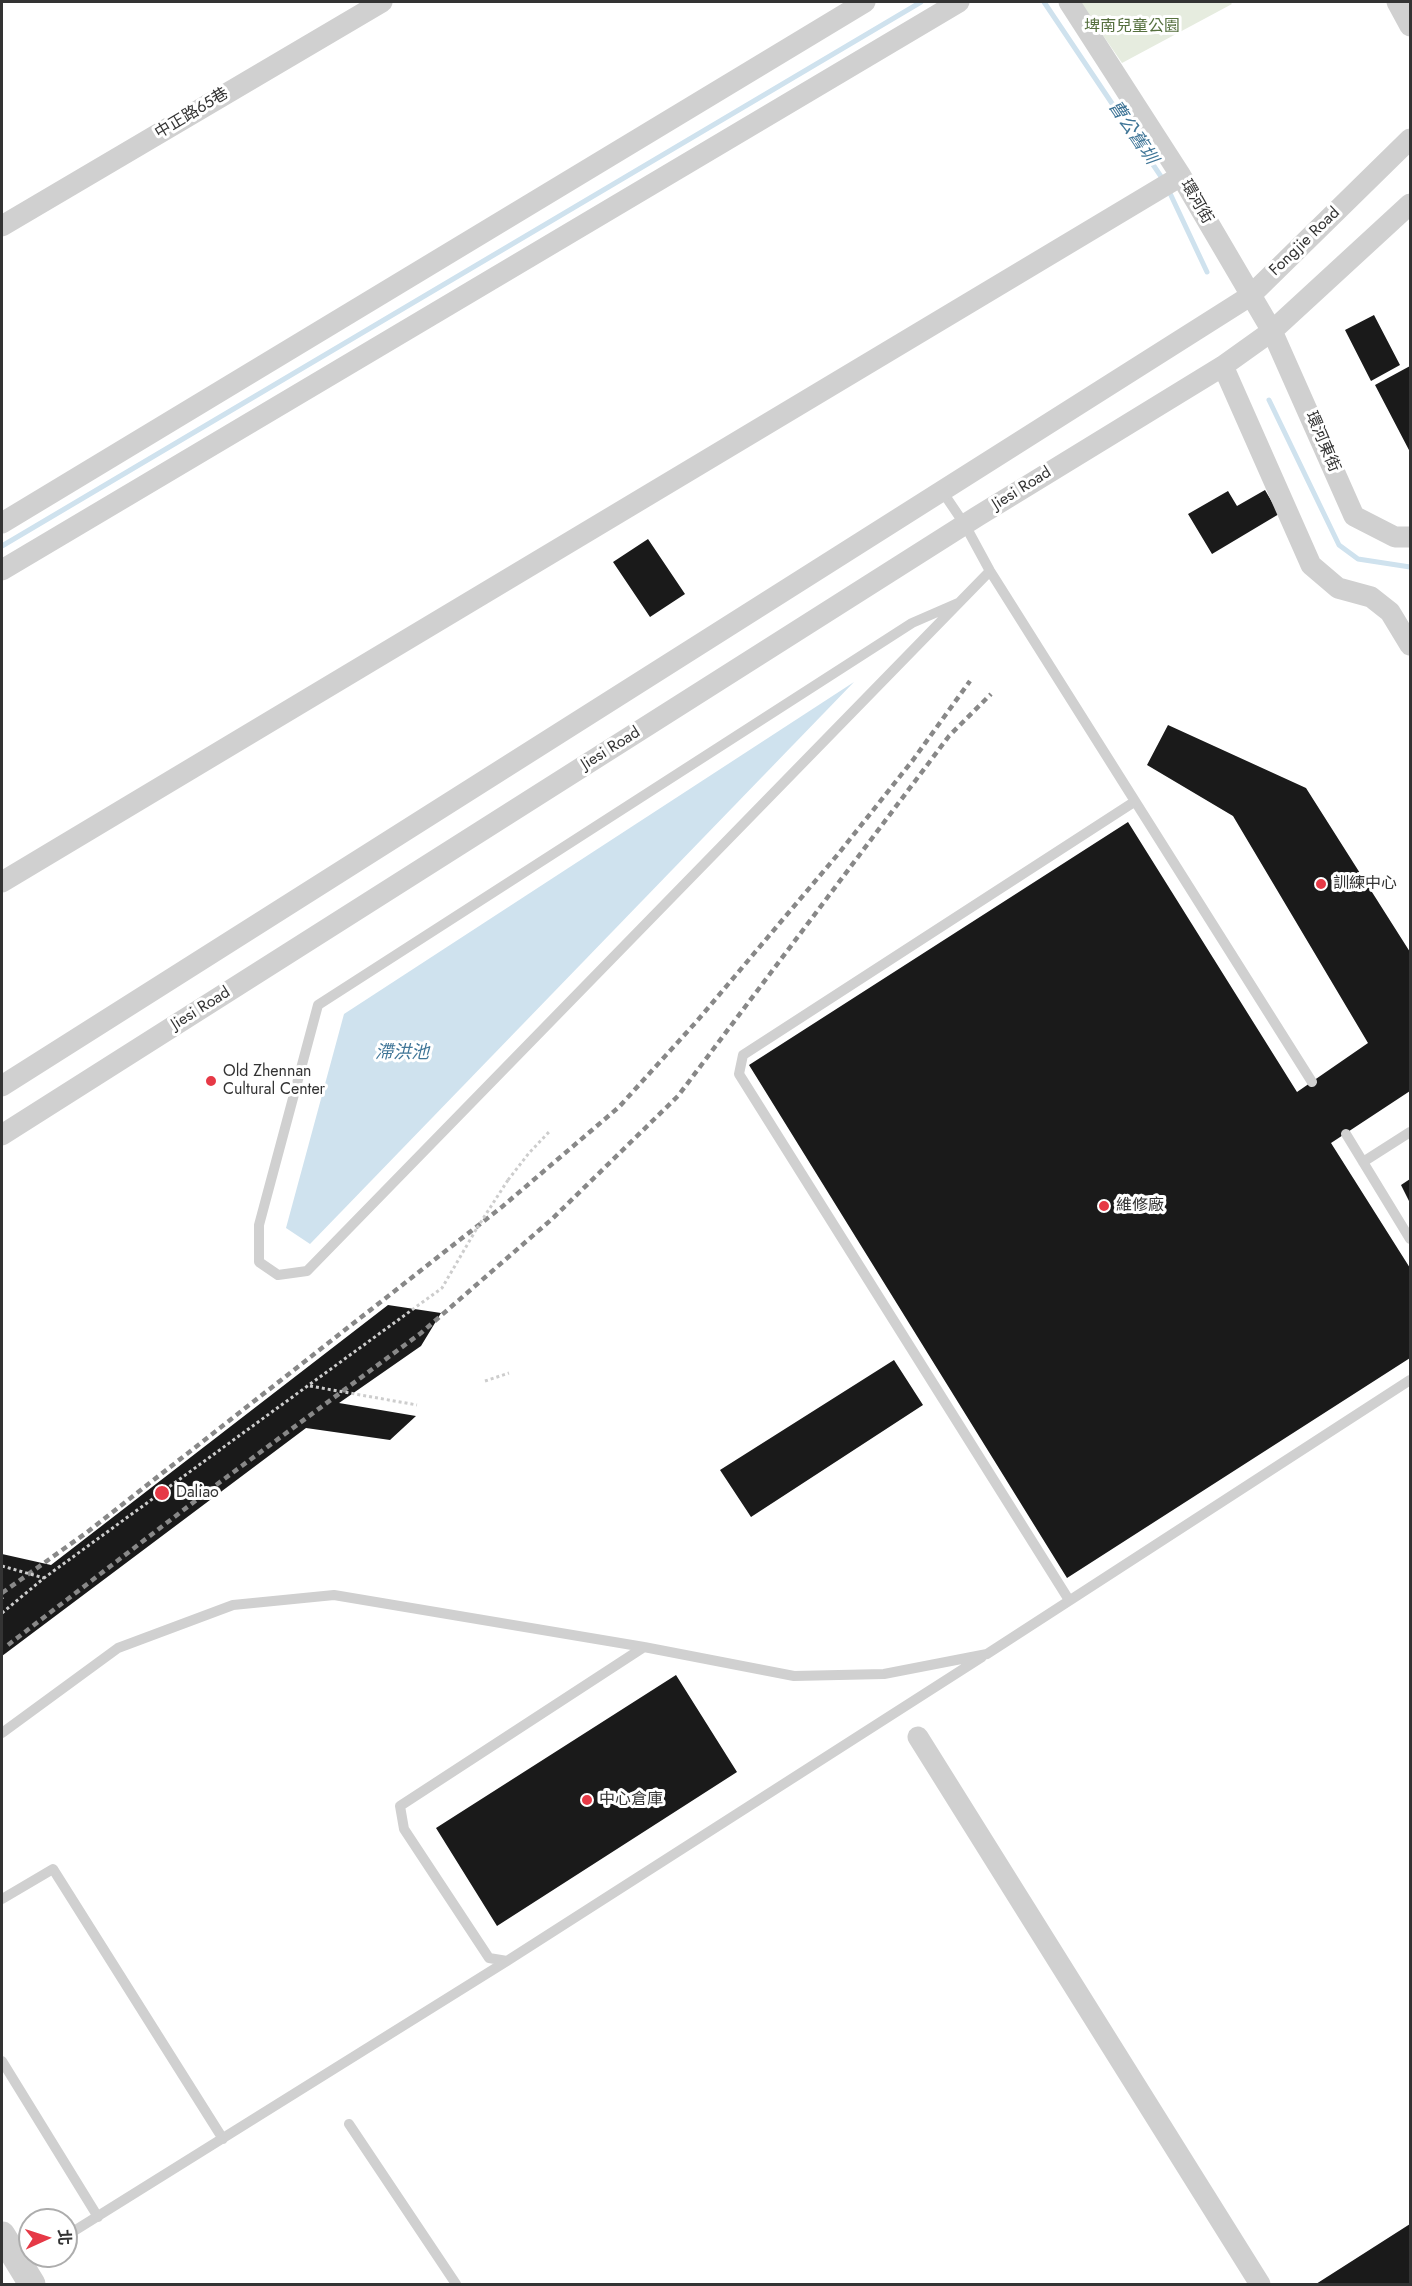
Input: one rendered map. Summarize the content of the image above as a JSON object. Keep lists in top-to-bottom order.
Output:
{
  "streets": {
    "street": [
      "中正路65巷",
      "環河街",
      "Fongjie Road",
      "環河東街",
      "Jiesi Road"
    ]
  },
  "crossings": [
    ["環河街", "Fongjie Road"],
    ["環河街", "環河東街"],
    ["Fongjie Road", "環河東街"],
    ["Fongjie Road", "Jiesi Road"]
  ],
  "water": ["曹公舊圳", "滯洪池"],
  "parks": ["埤南兒童公園"],
  "places": [
    "訓練中心",
    "Old Zhennan Cultural Center",
    "維修廠",
    "Daliao",
    "中心倉庫"
  ],
  "north": "right"
}
